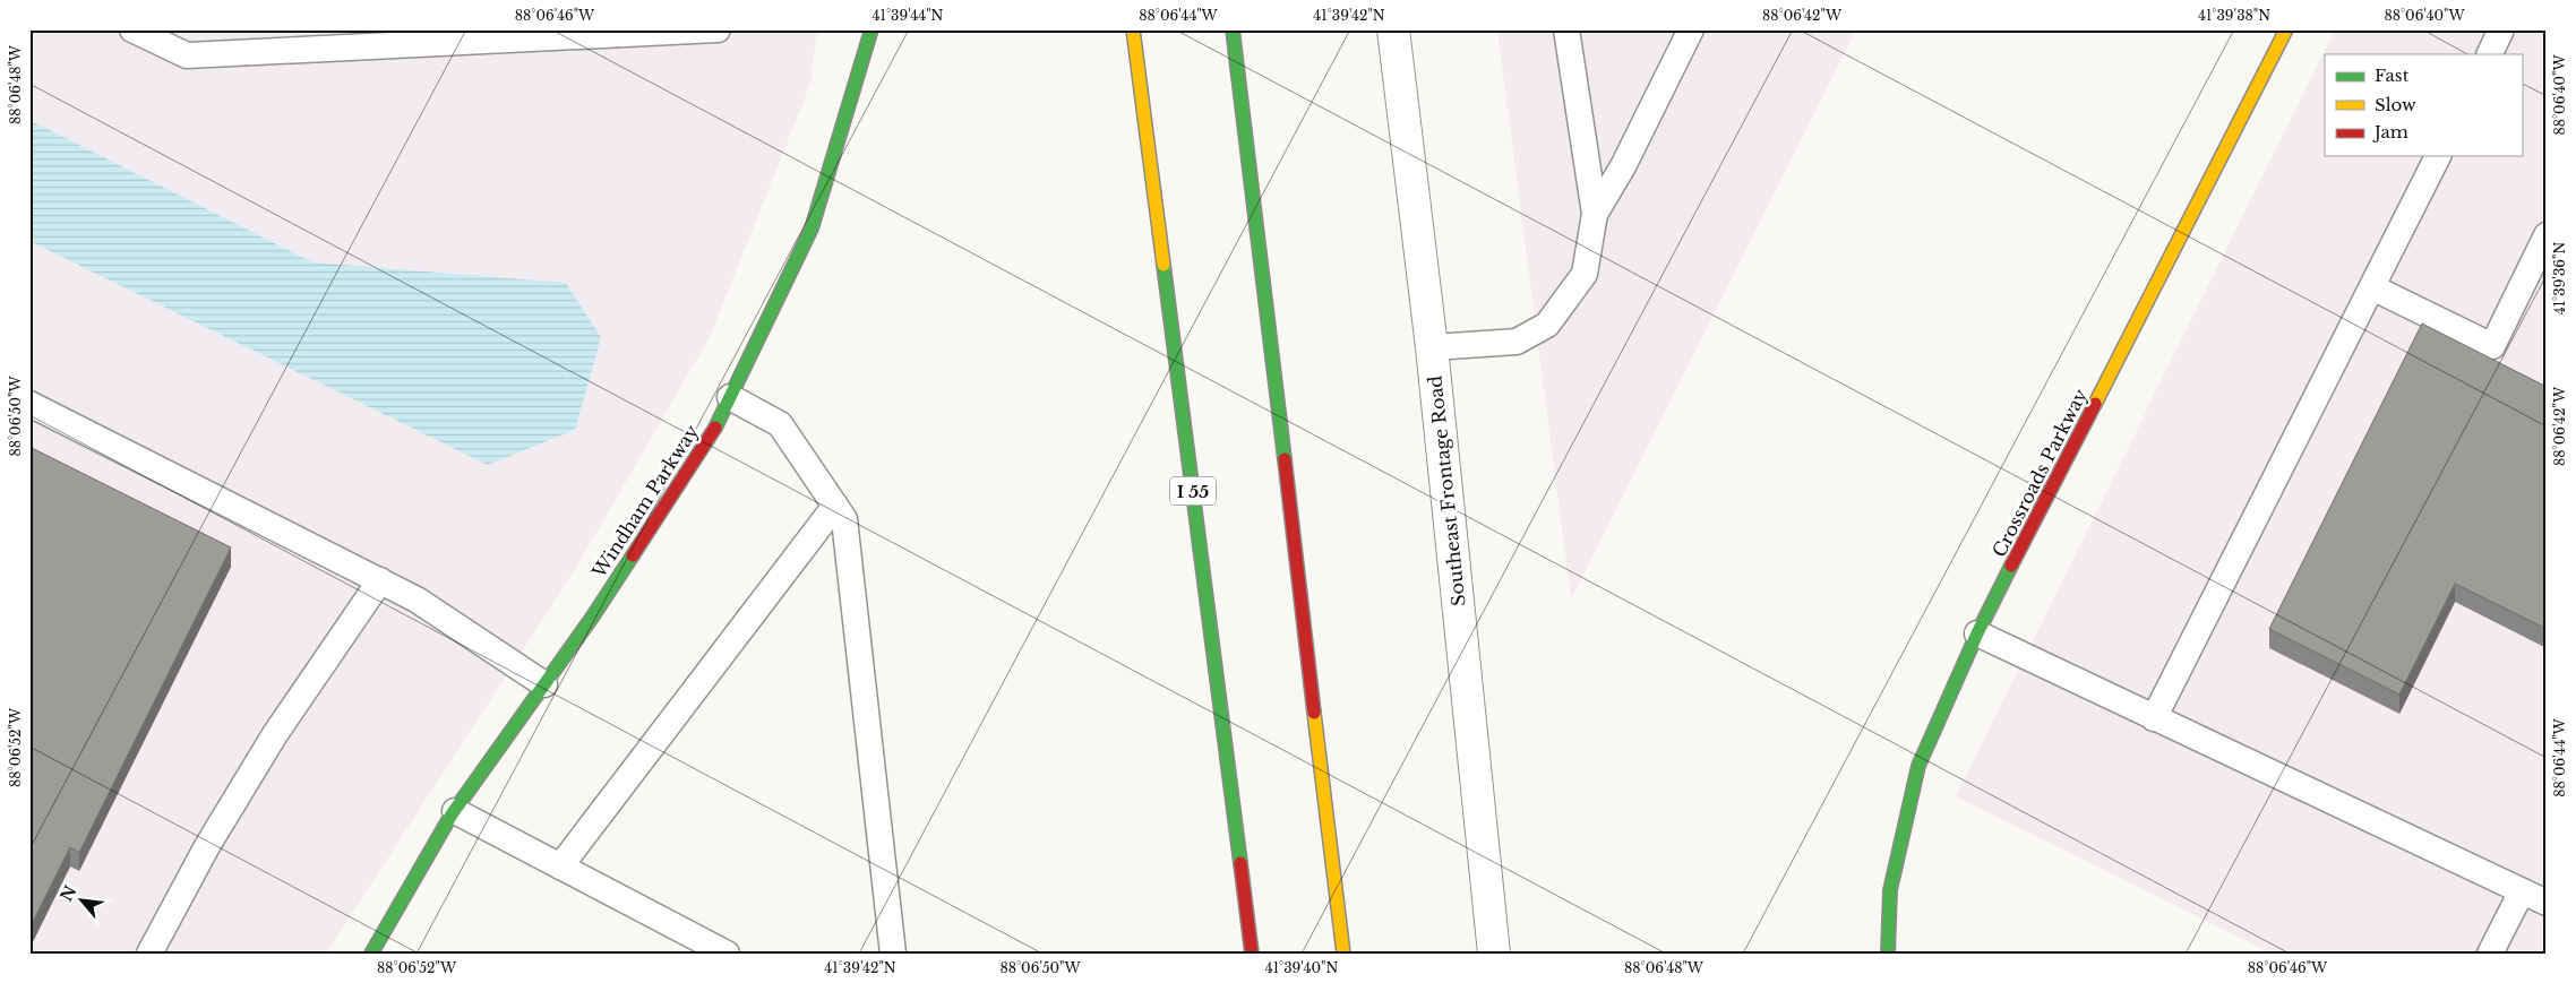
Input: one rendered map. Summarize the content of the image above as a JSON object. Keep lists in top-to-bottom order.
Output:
{
  "streets": {
    "main road": ["Crossroads Parkway", "I 55", "Windham Parkway"],
    "street": ["Southeast Frontage Road"]
  },
  "legend": ["Fast", "Slow", "Jam"],
  "north": "top left",
  "coordinates": [
    "88°06'46\"W",
    "41°39'44\"N",
    "88°06'44\"W",
    "41°39'42\"N",
    "88°06'42\"W",
    "41°39'38\"N",
    "88°06'40\"W",
    "88°06'48\"W",
    "41°39'36\"N",
    "88°06'50\"W",
    "88°06'52\"W",
    "41°39'40\"N"
  ]
}
